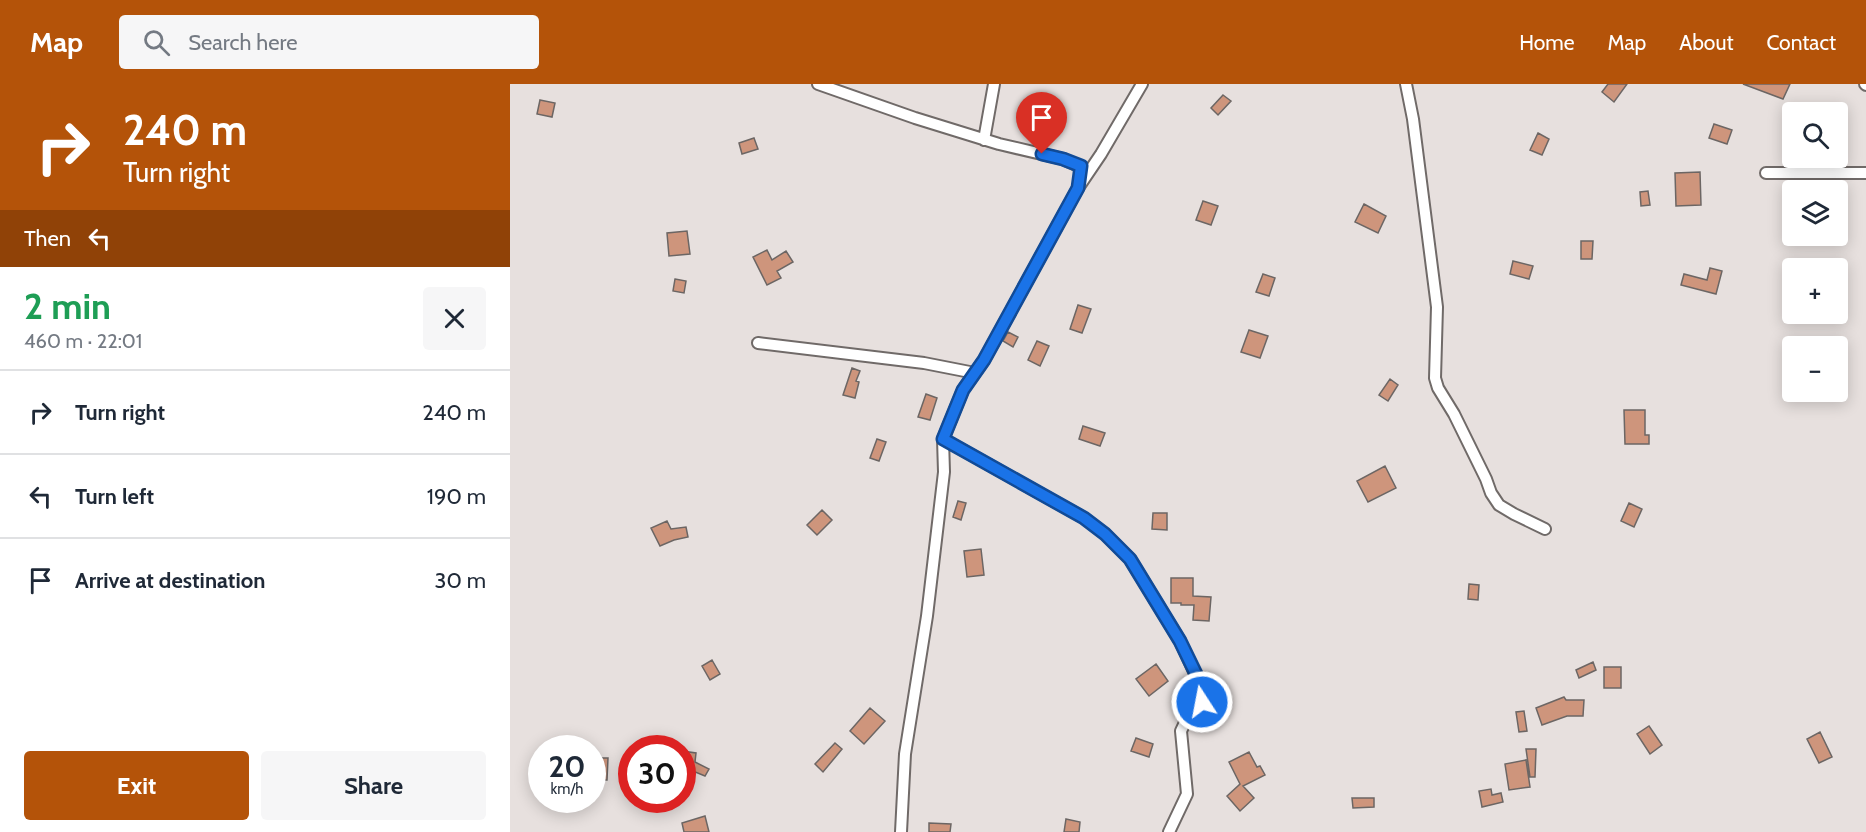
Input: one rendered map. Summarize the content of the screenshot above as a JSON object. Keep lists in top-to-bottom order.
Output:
{
  "page": {
    "header": "Map",
    "search": "Search here",
    "nav": [
      "Home",
      "Map",
      "About",
      "Contact"
    ],
    "turn": ["240 m", "Turn right"],
    "map_buttons": ["+", "−"],
    "then": "Then",
    "heading": ["2 min", "460 m · 22:01"],
    "list": [
      {
        "name": "Turn right",
        "value": "240 m"
      },
      {
        "name": "Turn left",
        "value": "190 m"
      },
      {
        "name": "Arrive at destination",
        "value": "30 m"
      }
    ],
    "speed": "20 km/h",
    "limit": "30",
    "buttons": ["Exit", "Share"]
  }
}
